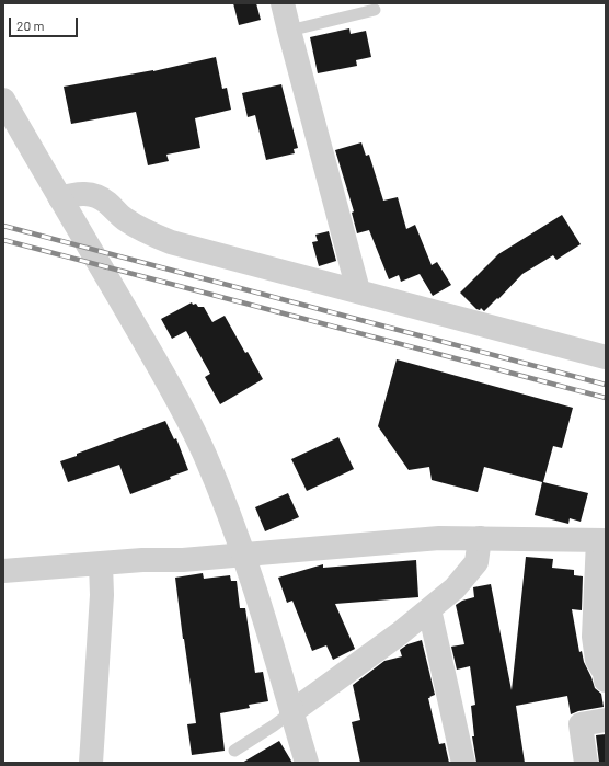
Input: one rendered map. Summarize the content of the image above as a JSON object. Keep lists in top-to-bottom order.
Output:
{
  "scale_bar": "20 m"
}
